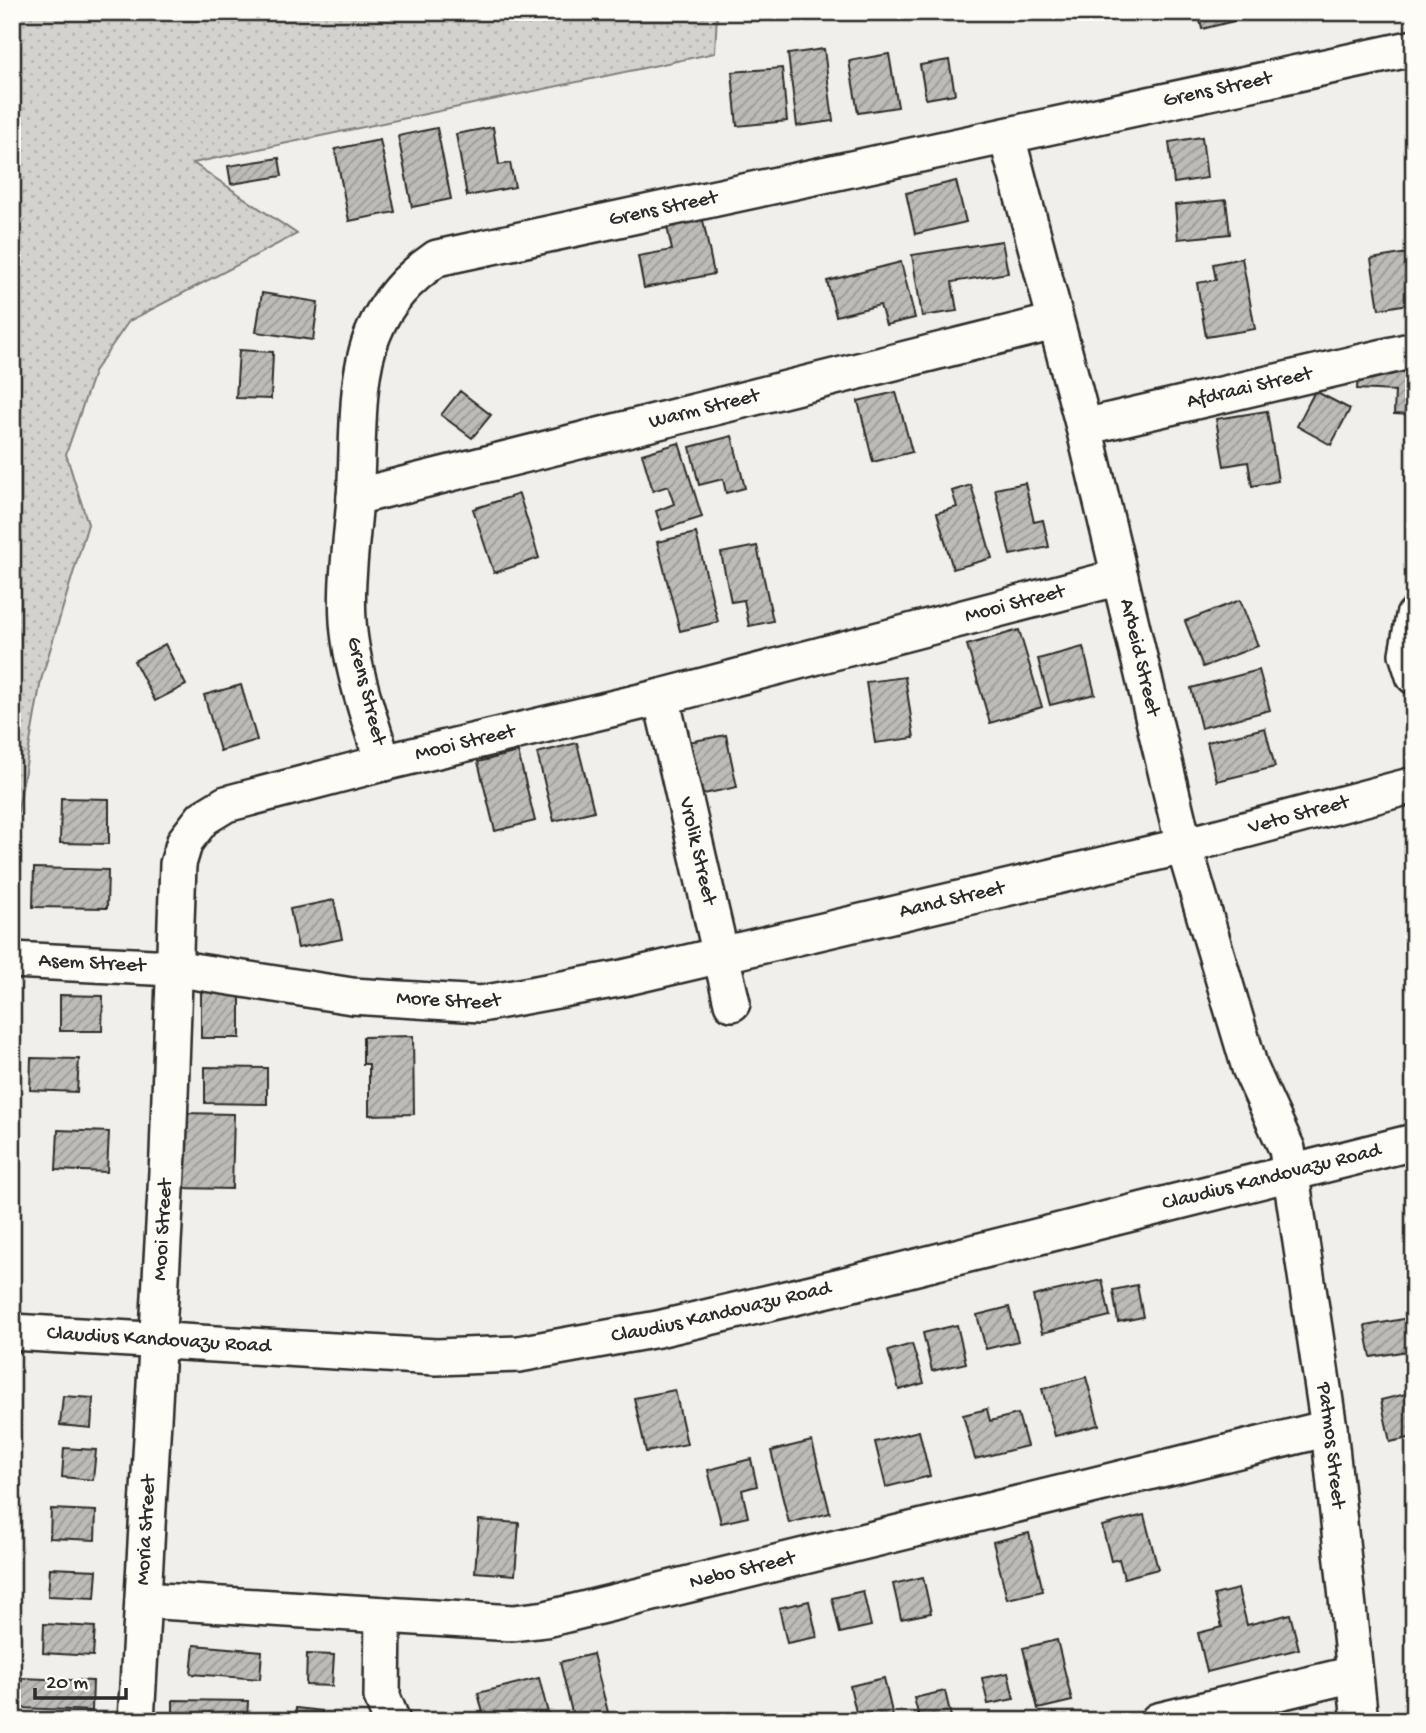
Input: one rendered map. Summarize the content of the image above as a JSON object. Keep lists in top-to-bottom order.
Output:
{
  "streets": {
    "street": [
      "Grens Street",
      "Afdraai Street",
      "Warm Street",
      "Mooi Street",
      "Arbeid Street",
      "Veto Street",
      "Vrolik Street",
      "Aand Street",
      "Asem Street",
      "More Street",
      "Claudius Kandovazu Road",
      "Patmos Street",
      "Moria Street",
      "Nebo Street"
    ]
  },
  "crossings": [
    ["Grens Street", "Warm Street"],
    ["Grens Street", "Mooi Street"],
    ["Grens Street", "Arbeid Street"],
    ["Afdraai Street", "Arbeid Street"],
    ["Warm Street", "Arbeid Street"],
    ["Mooi Street", "Arbeid Street"],
    ["Mooi Street", "Vrolik Street"],
    ["Mooi Street", "Asem Street"],
    ["Mooi Street", "More Street"],
    ["Mooi Street", "Claudius Kandovazu Road"],
    ["Mooi Street", "Moria Street"],
    ["Arbeid Street", "Veto Street"],
    ["Arbeid Street", "Aand Street"],
    ["Arbeid Street", "Claudius Kandovazu Road"],
    ["Arbeid Street", "Patmos Street"],
    ["Veto Street", "Aand Street"],
    ["Vrolik Street", "Aand Street"],
    ["Vrolik Street", "More Street"],
    ["Aand Street", "More Street"],
    ["Asem Street", "More Street"],
    ["Claudius Kandovazu Road", "Patmos Street"],
    ["Claudius Kandovazu Road", "Moria Street"],
    ["Patmos Street", "Nebo Street"],
    ["Moria Street", "Nebo Street"]
  ],
  "scale_bar": "20 m"
}
